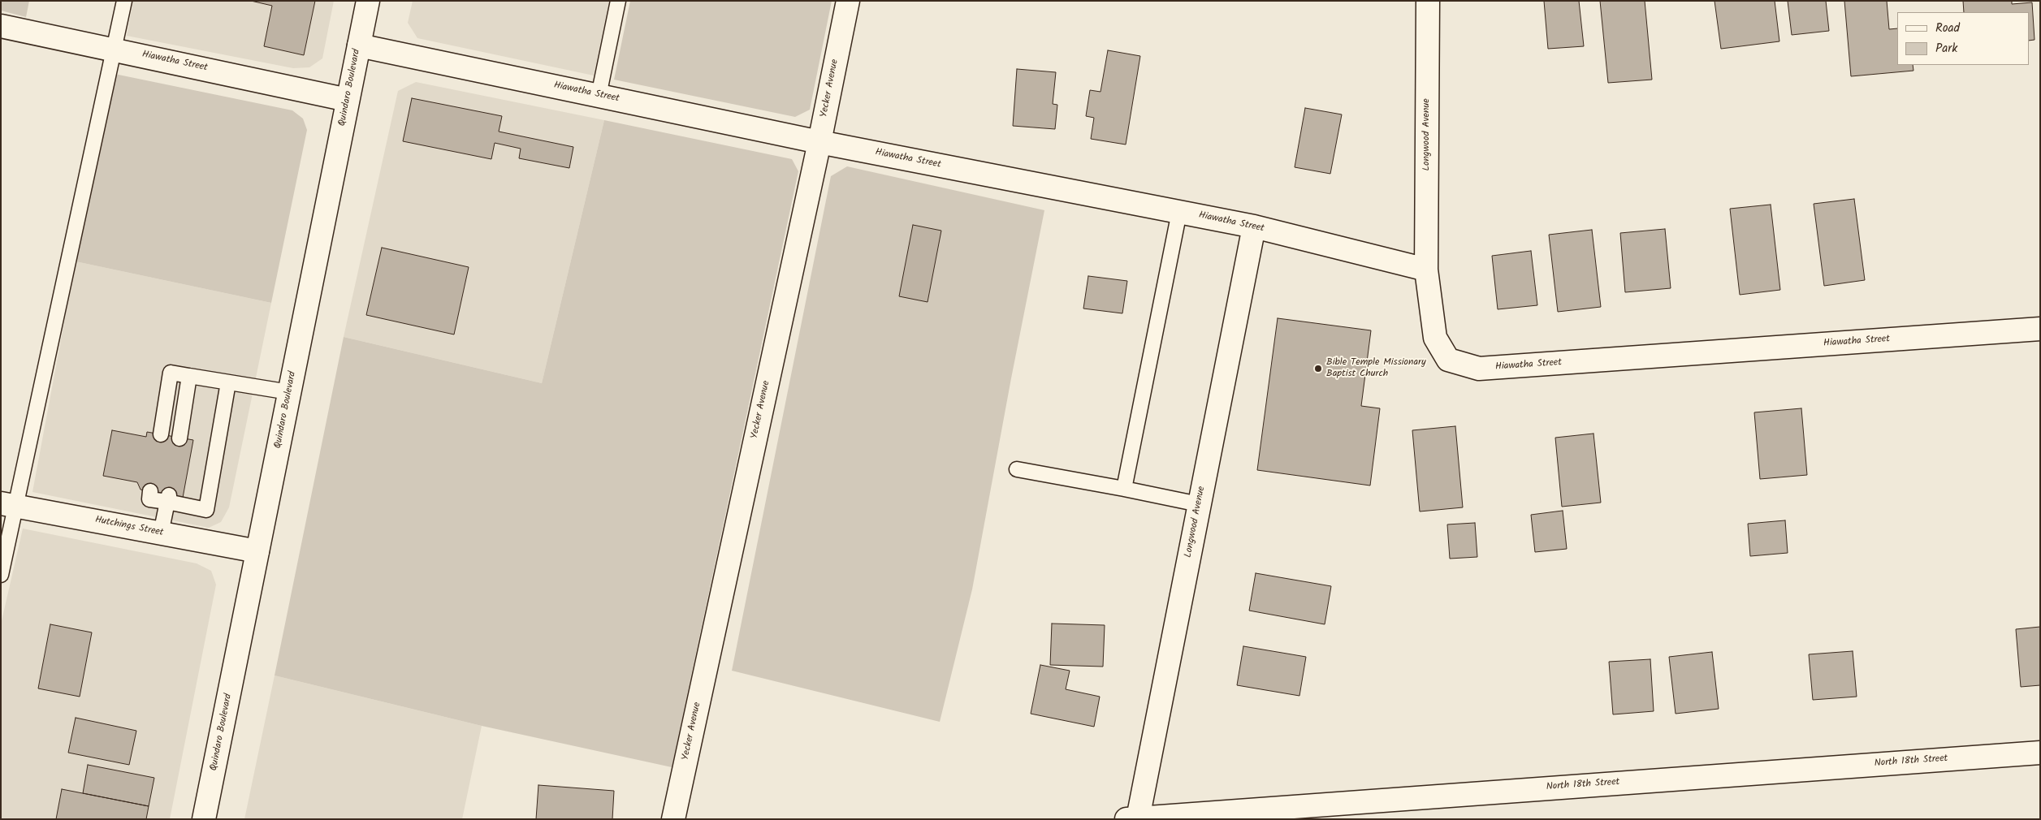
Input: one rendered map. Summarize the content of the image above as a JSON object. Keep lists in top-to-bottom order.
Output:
{
  "streets": {
    "street": [
      "Hiawatha Street",
      "Quindaro Boulevard",
      "Yecker Avenue",
      "Longwood Avenue",
      "Hutchings Street",
      "North 18th Street"
    ]
  },
  "crossings": [
    ["Hiawatha Street", "Quindaro Boulevard"],
    ["Hiawatha Street", "Yecker Avenue"],
    ["Hiawatha Street", "Longwood Avenue"],
    ["Quindaro Boulevard", "Hutchings Street"],
    ["Longwood Avenue", "North 18th Street"]
  ],
  "places": ["Bible Temple Missionary Baptist Church"],
  "legend": ["Road", "Park"]
}
